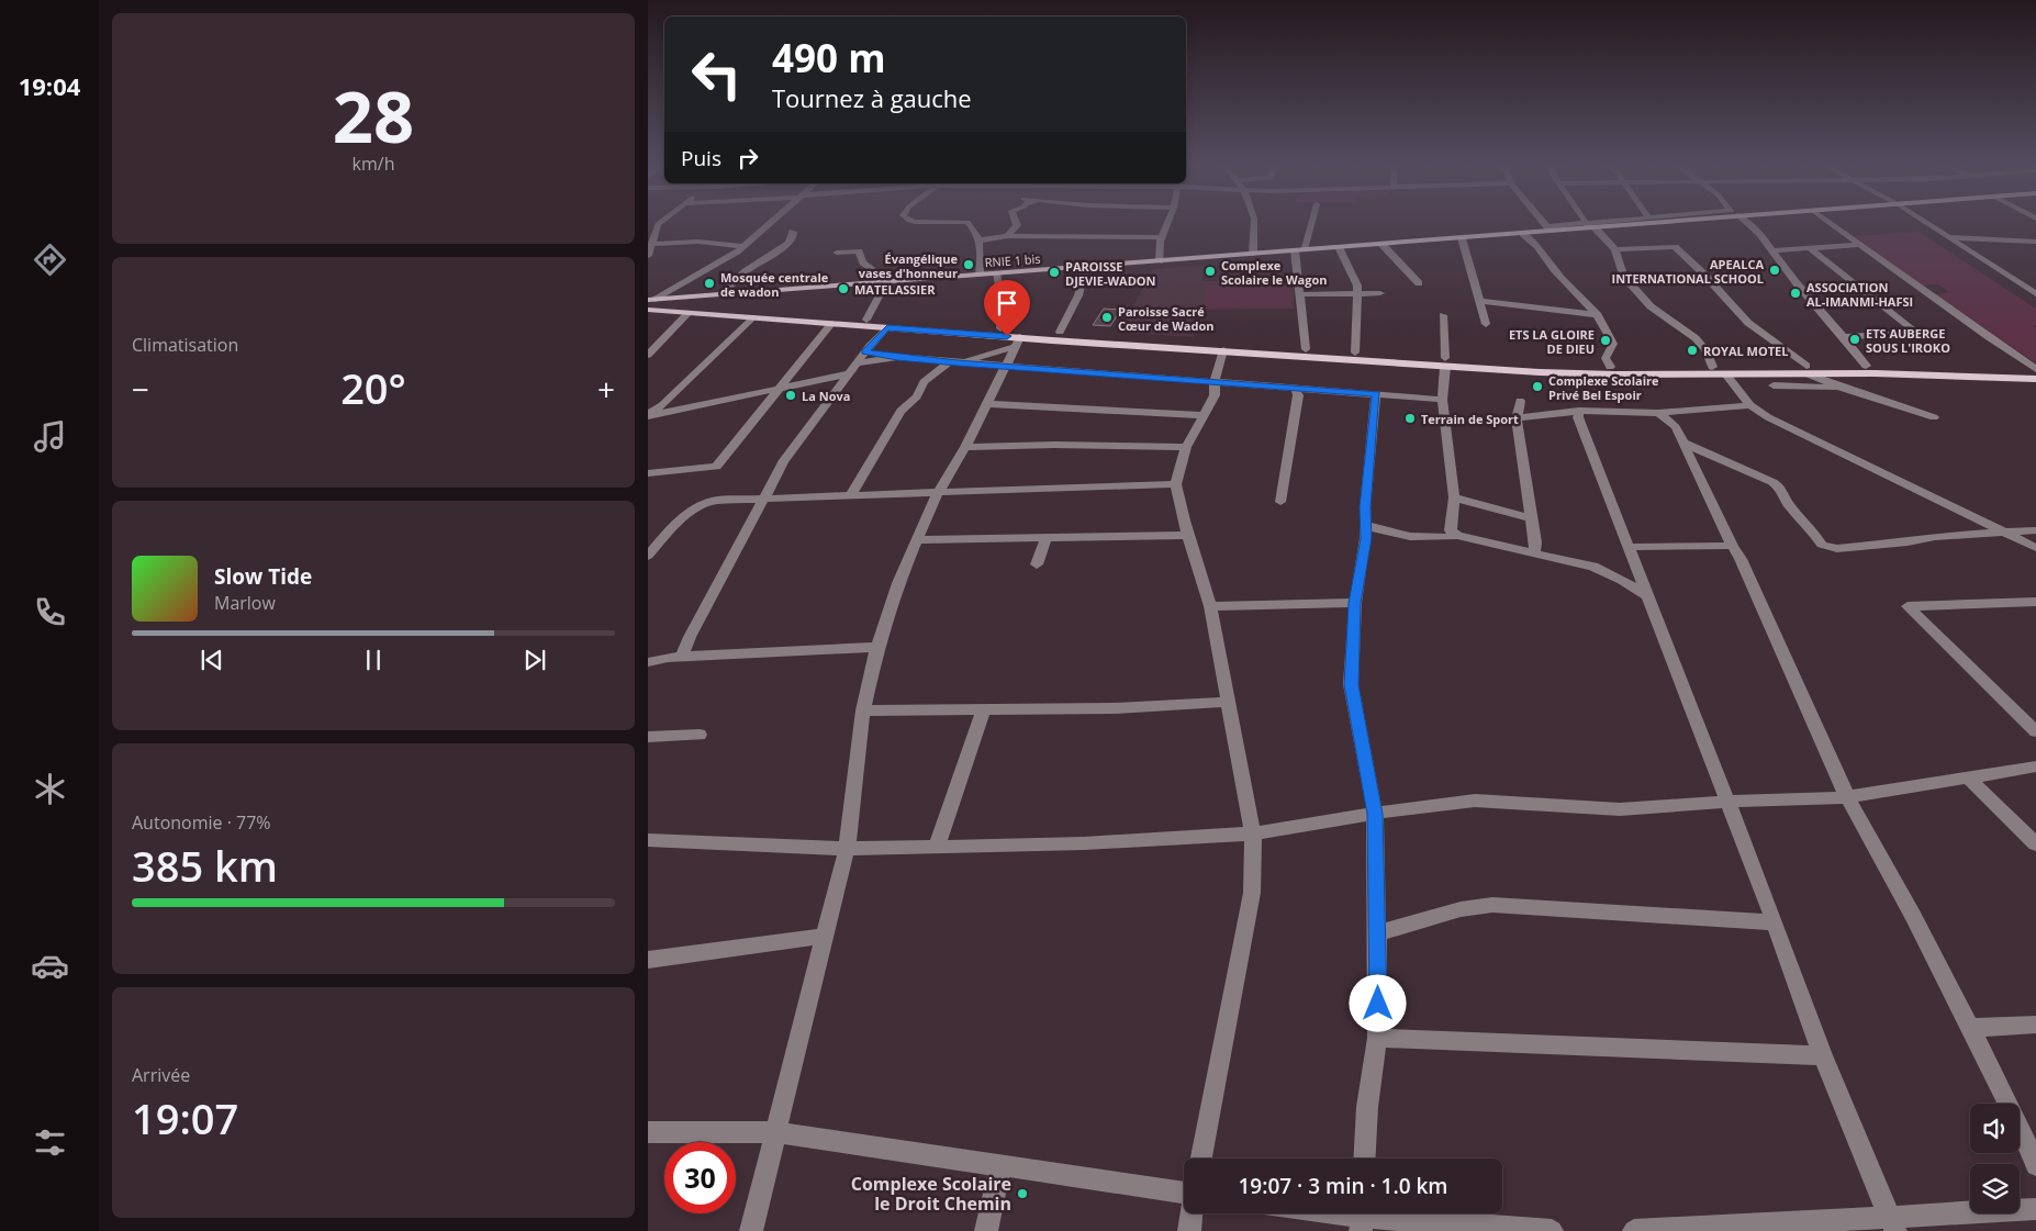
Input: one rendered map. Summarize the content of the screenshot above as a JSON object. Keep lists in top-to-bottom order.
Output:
{
  "streets": {
    "main road": ["RNIE 1 bis"]
  },
  "places": [
    "Évangélique vases d'honneur",
    "APEALCA INTERNATIONAL SCHOOL",
    "Complexe Scolaire le Wagon",
    "PAROISSE DJEVIE-WADON",
    "Mosquée centrale de wadon",
    "MATELASSIER",
    "ASSOCIATION AL-IMANMI-HAFSI",
    "Paroisse Sacré Cœur de Wadon",
    "ETS AUBERGE SOUS L'IROKO",
    "ETS LA GLOIRE DE DIEU",
    "ROYAL MOTEL",
    "Complexe Scolaire Privé Bel Espoir",
    "La Nova",
    "Terrain de Sport",
    "Complexe Scolaire le Droit Chemin"
  ],
  "page": {
    "tabs": "19:04",
    "tile": [
      ["28", "km/h"],
      "Climatisation",
      ["Autonomie · 77%", "385 km"],
      ["Arrivée", "19:07"]
    ],
    "turn": ["490 m", "Tournez à gauche"],
    "then": "Puis",
    "heat": ["−", "20°", "+"],
    "song": ["Slow Tide", "Marlow"],
    "limit": "30",
    "trip": "19:07 · 3 min · 1.0 km"
  }
}
